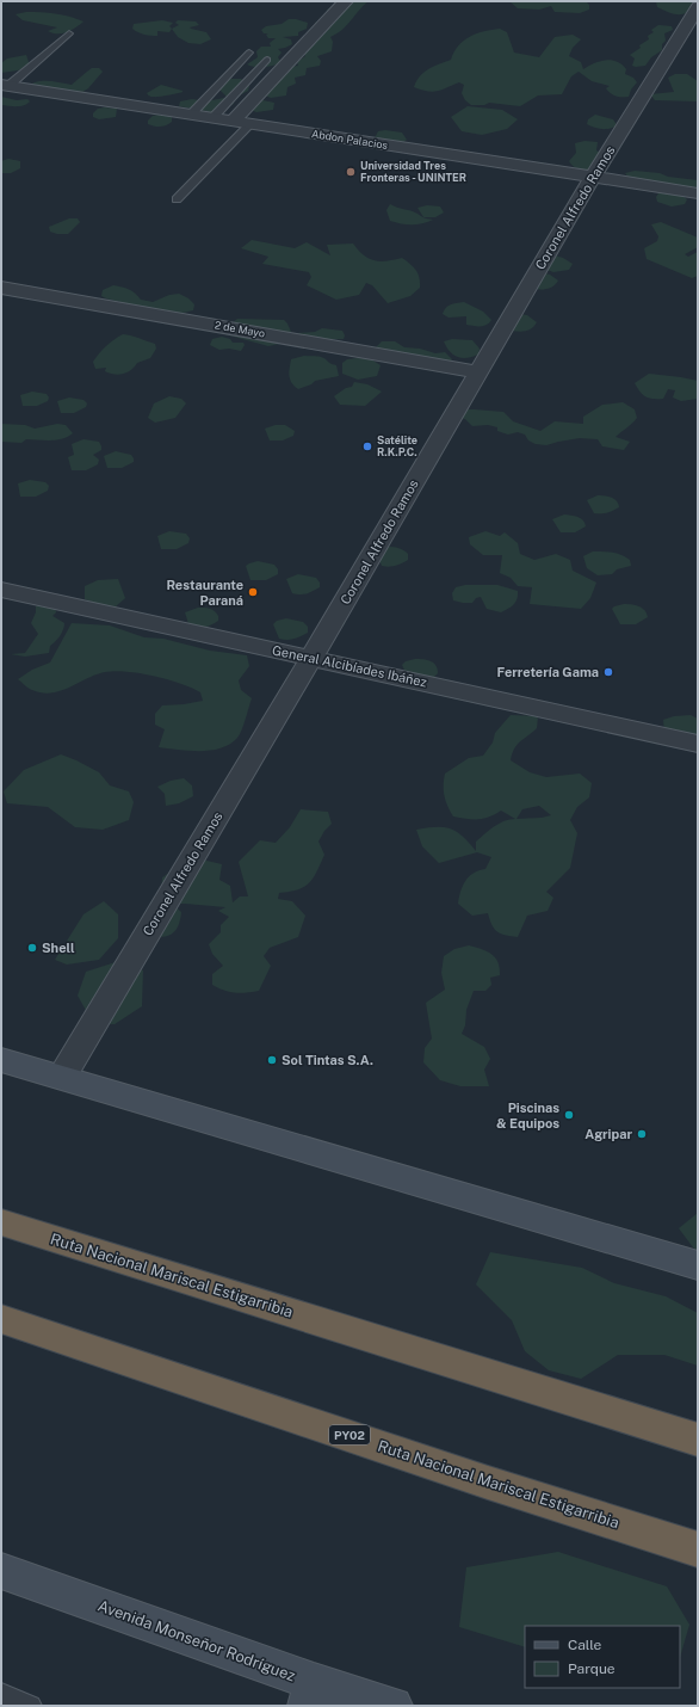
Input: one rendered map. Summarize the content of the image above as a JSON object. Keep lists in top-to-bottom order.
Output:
{
  "streets": {
    "highway": ["Ruta Nacional Mariscal Estigarribia", "PY02"],
    "street": [
      "Abdon Palacios",
      "Coronel Alfredo Ramos",
      "2 de Mayo",
      "General Alcibíades Ibáñez",
      "Avenida Monseñor Rodríguez"
    ]
  },
  "crossings": [
    ["Abdon Palacios", "Coronel Alfredo Ramos"],
    ["Coronel Alfredo Ramos", "2 de Mayo"],
    ["Coronel Alfredo Ramos", "General Alcibíades Ibáñez"]
  ],
  "places": [
    "Universidad Tres Fronteras - UNINTER",
    "Satélite R.K.P.C.",
    "Restaurante Paraná",
    "Ferretería Gama",
    "Shell",
    "Sol Tintas S.A.",
    "Piscinas & Equipos",
    "Agripar"
  ],
  "legend": ["Calle", "Parque"]
}
